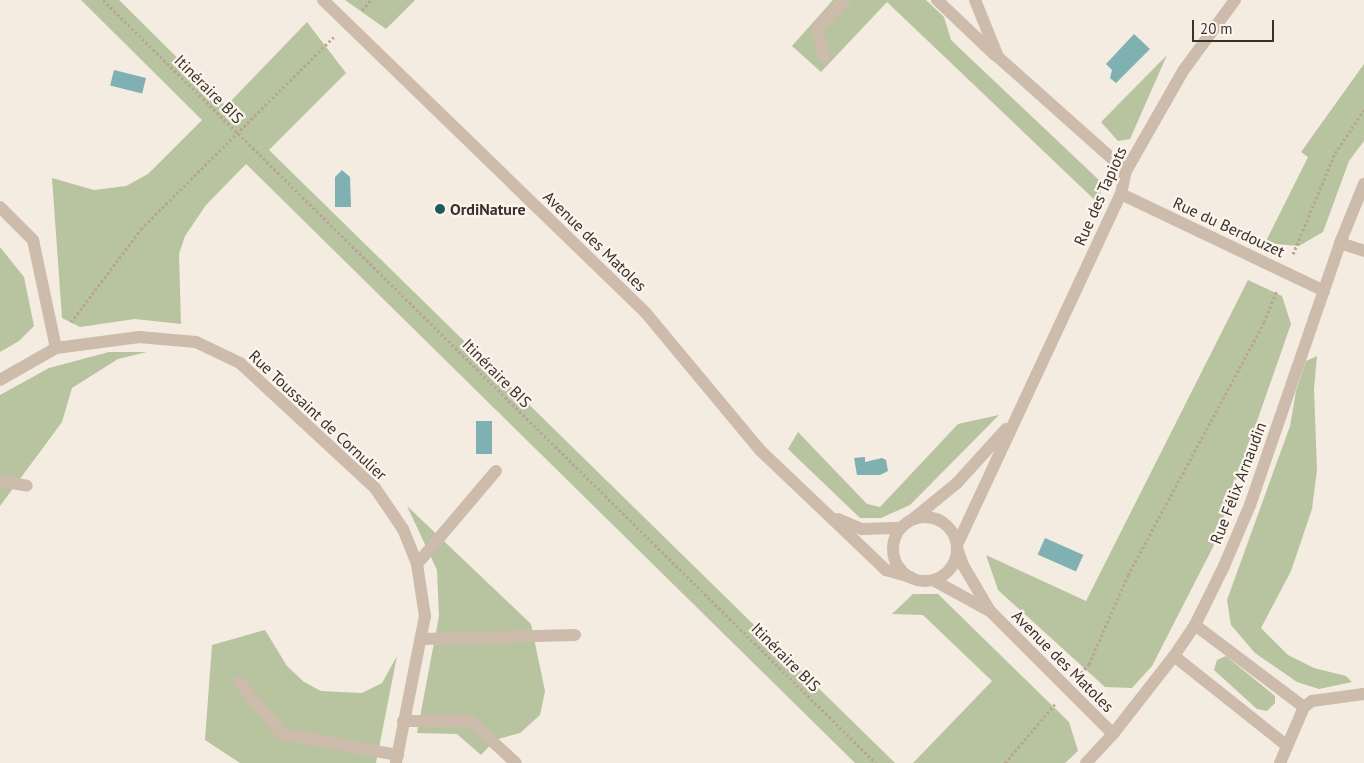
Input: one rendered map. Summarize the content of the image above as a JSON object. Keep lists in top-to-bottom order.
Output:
{
  "streets": {
    "street": [
      "Rue des Tapiots",
      "Rue du Berdouzet",
      "Avenue des Matoles",
      "Rue Toussaint de Cornulier",
      "Rue Félix Arnaudin"
    ],
    "path": ["Itinéraire BIS"]
  },
  "crossings": [
    ["Rue des Tapiots", "Rue du Berdouzet"],
    ["Rue des Tapiots", "Avenue des Matoles"],
    ["Rue du Berdouzet", "Rue Félix Arnaudin"],
    ["Avenue des Matoles", "Rue Félix Arnaudin"]
  ],
  "places": ["OrdiNature"],
  "scale_bar": "20 m"
}
